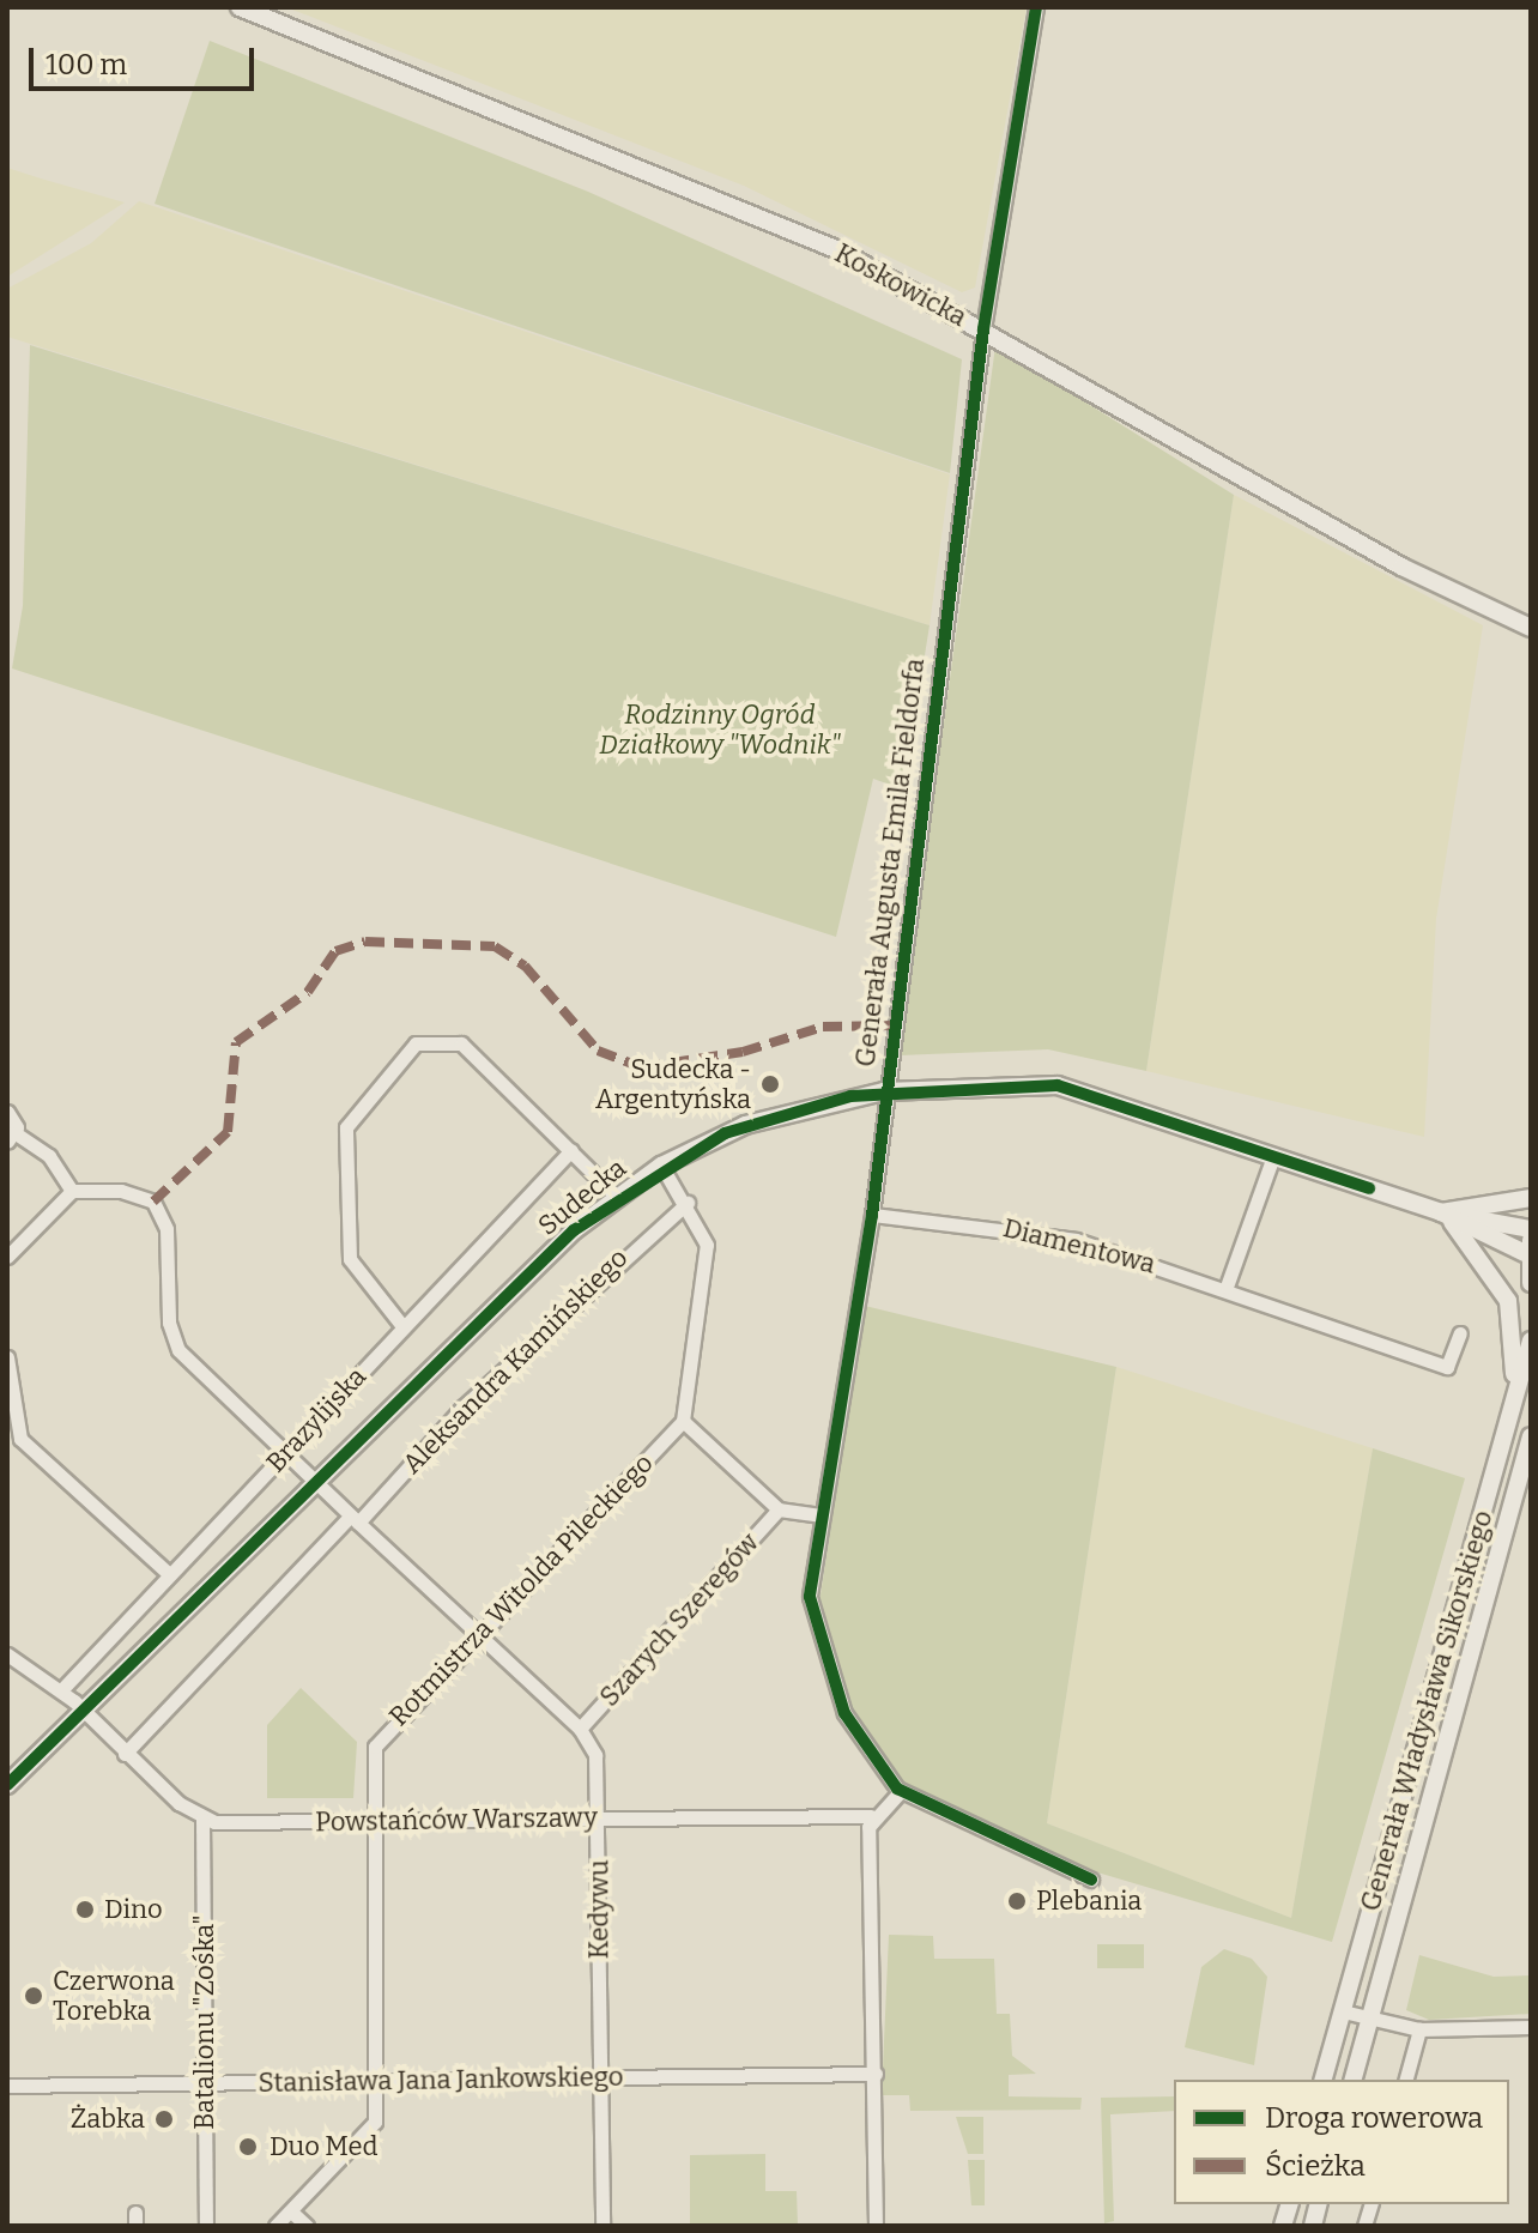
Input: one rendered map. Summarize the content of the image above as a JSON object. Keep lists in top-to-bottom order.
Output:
{
  "streets": {
    "street": [
      "Koskowicka",
      "Generała Augusta Emila Fieldorfa",
      "Sudecka",
      "Diamentowa",
      "Aleksandra Kamińskiego",
      "Brazylijska",
      "Rotmistrza Witolda Pileckiego",
      "Szarych Szeregów",
      "Generała Władysława Sikorskiego",
      "Powstańców Warszawy",
      "Kedywu",
      "Batalionu \"Zośka\"",
      "Stanisława Jana Jankowskiego"
    ]
  },
  "crossings": [
    ["Koskowicka", "Generała Augusta Emila Fieldorfa"],
    ["Generała Augusta Emila Fieldorfa", "Sudecka"],
    ["Generała Augusta Emila Fieldorfa", "Diamentowa"],
    ["Generała Augusta Emila Fieldorfa", "Szarych Szeregów"],
    ["Aleksandra Kamińskiego", "Kedywu"],
    ["Rotmistrza Witolda Pileckiego", "Szarych Szeregów"],
    ["Rotmistrza Witolda Pileckiego", "Powstańców Warszawy"],
    ["Rotmistrza Witolda Pileckiego", "Kedywu"],
    ["Rotmistrza Witolda Pileckiego", "Stanisława Jana Jankowskiego"],
    ["Szarych Szeregów", "Kedywu"],
    ["Powstańców Warszawy", "Kedywu"],
    ["Powstańców Warszawy", "Batalionu \"Zośka\""],
    ["Kedywu", "Stanisława Jana Jankowskiego"],
    ["Batalionu \"Zośka\"", "Stanisława Jana Jankowskiego"]
  ],
  "parks": ["Rodzinny Ogród Działkowy \"Wodnik\""],
  "places": [
    "Sudecka - Argentyńska",
    "Plebania",
    "Dino",
    "Czerwona Torebka",
    "Żabka",
    "Duo Med"
  ],
  "legend": ["Droga rowerowa", "Ścieżka"],
  "scale_bar": "100 m"
}
